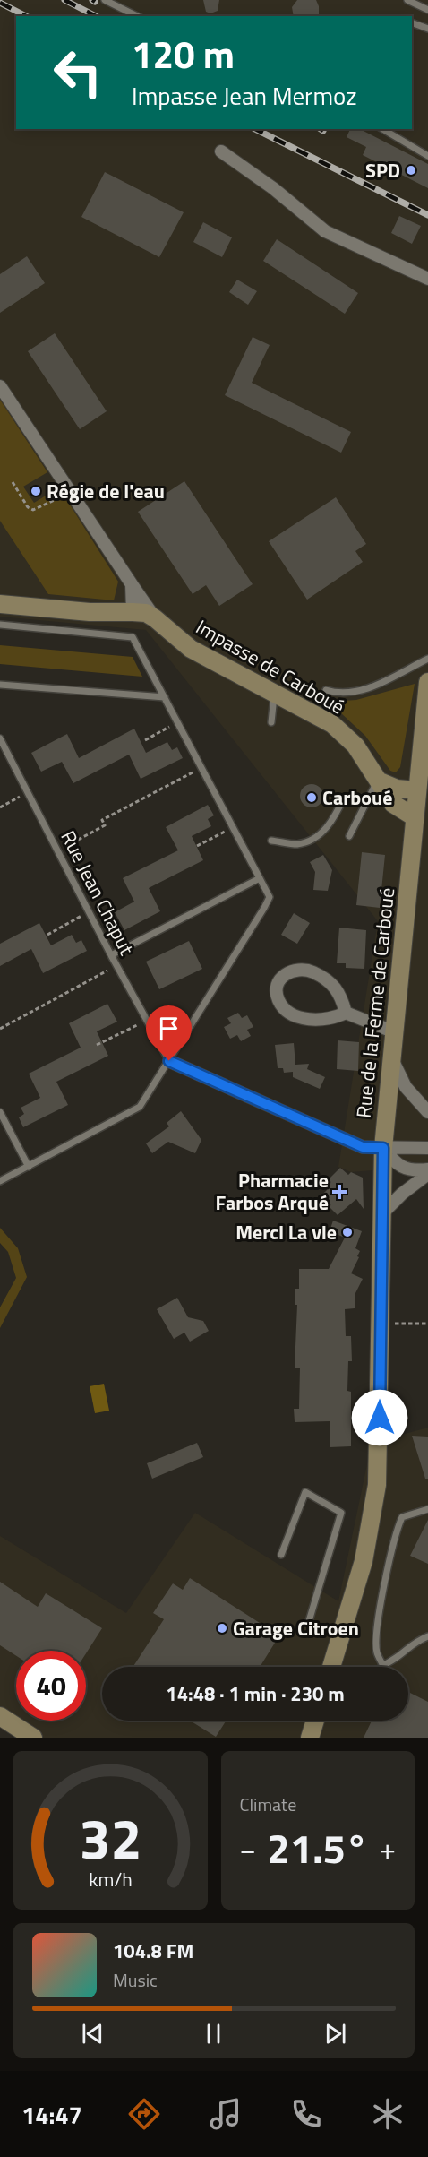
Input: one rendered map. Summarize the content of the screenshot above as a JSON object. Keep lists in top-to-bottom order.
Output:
{
  "streets": {
    "street": ["Impasse de Carboué", "Rue de la Ferme de Carboué"],
    "lane": ["Rue Jean Chaput"]
  },
  "crossings": [
    ["Impasse de Carboué", "Rue de la Ferme de Carboué"]
  ],
  "places": {
    "other": [
      "SPD",
      "Régie de l'eau",
      "Carboué",
      "Merci La vie",
      "Garage Citroen"
    ],
    "health": ["Pharmacie Farbos Arqué"]
  },
  "page": {
    "turn": ["120 m", "Impasse Jean Mermoz"],
    "limit": "40",
    "trip": "14:48 · 1 min · 230 m",
    "tile": "Climate",
    "heat": ["−", "21.5°", "+"],
    "song": ["104.8 FM", "Music"],
    "tabs": "14:47",
    "gauge": ["32", "km/h"]
  }
}
